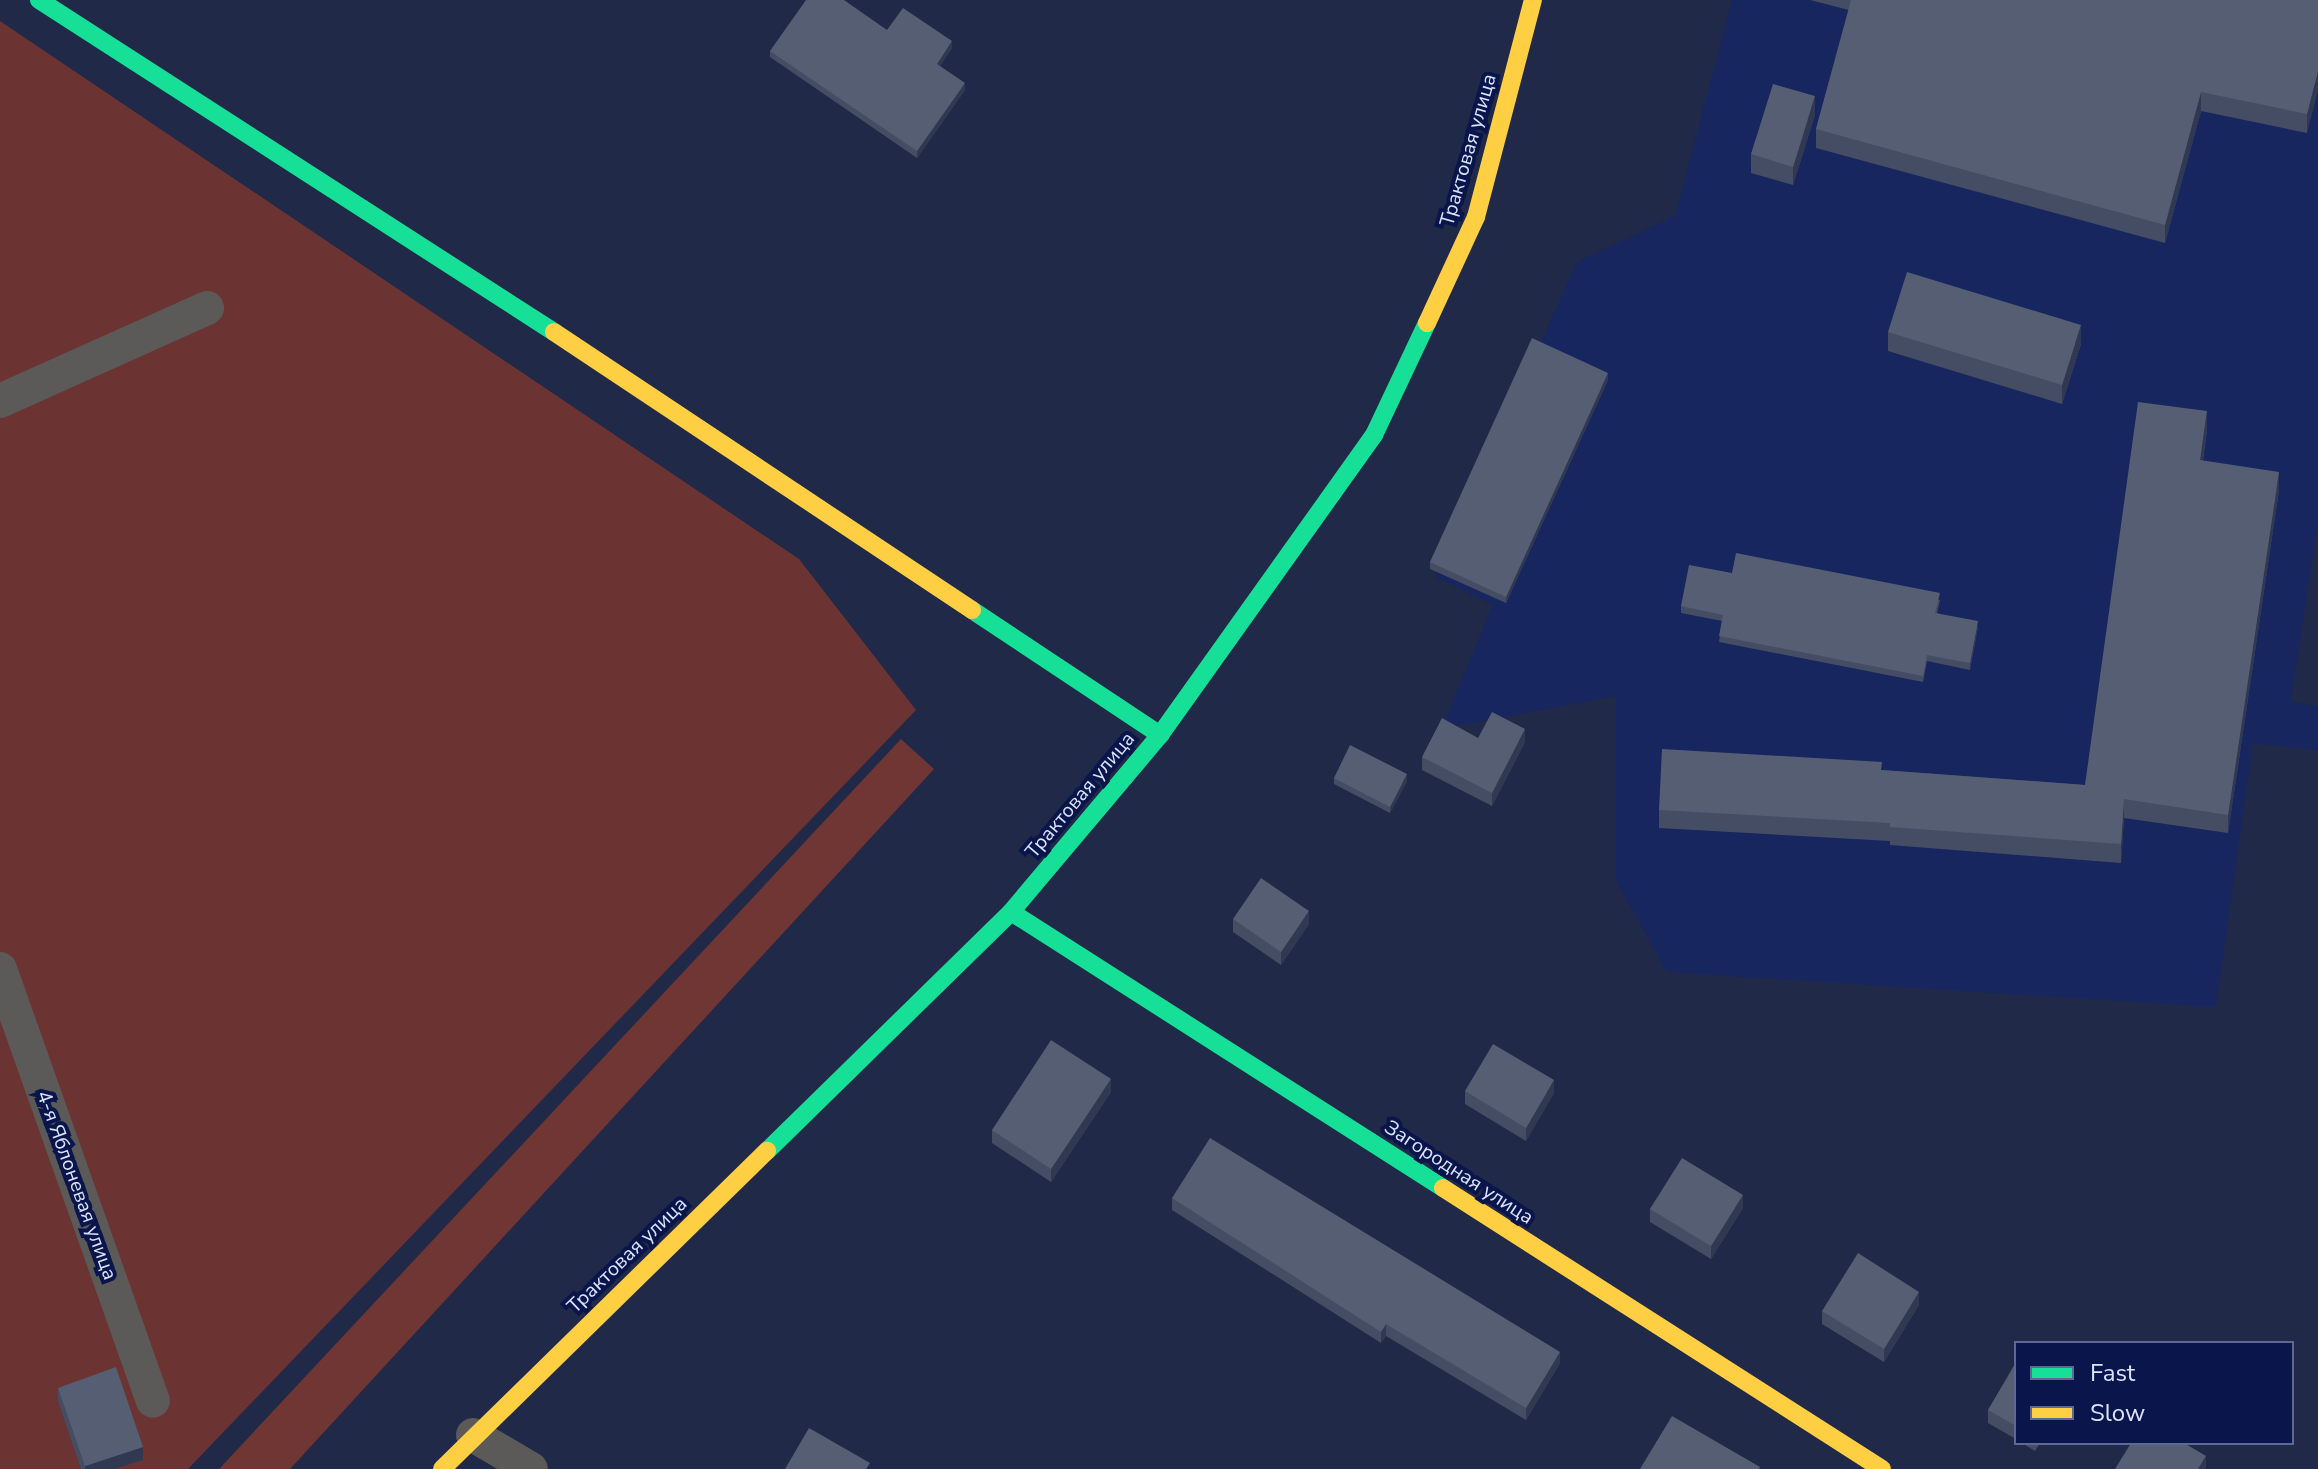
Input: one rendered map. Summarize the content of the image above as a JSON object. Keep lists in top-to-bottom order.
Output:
{
  "streets": {
    "street": ["Трактовая улица", "Загородная улица", "4-я Яблоневая улица"]
  },
  "crossings": [
    ["Трактовая улица", "Загородная улица"]
  ],
  "legend": ["Fast", "Slow"]
}
